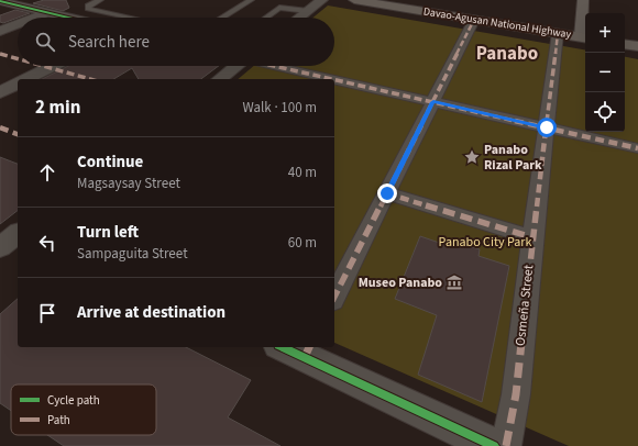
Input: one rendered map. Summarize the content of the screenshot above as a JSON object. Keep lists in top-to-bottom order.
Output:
{
  "streets": {
    "highway": ["Davao-Agusan National Highway"],
    "street": ["Osmeña Street"]
  },
  "crossings": [
    ["Davao-Agusan National Highway", "Osmeña Street"]
  ],
  "districts": ["Panabo"],
  "parks": ["Panabo City Park"],
  "places": {
    "place": ["Panabo Rizal Park"],
    "museum": ["Museo Panabo"]
  },
  "legend": ["Cycle path", "Path"],
  "page": {
    "map_buttons": ["+", "−"],
    "search": "Search here",
    "heading": ["2 min", "Walk · 100 m"],
    "list": [
      ["Continue", "Magsaysay Street", "40 m"],
      ["Turn left", "Sampaguita Street", "60 m"],
      "Arrive at destination"
    ]
  }
}
